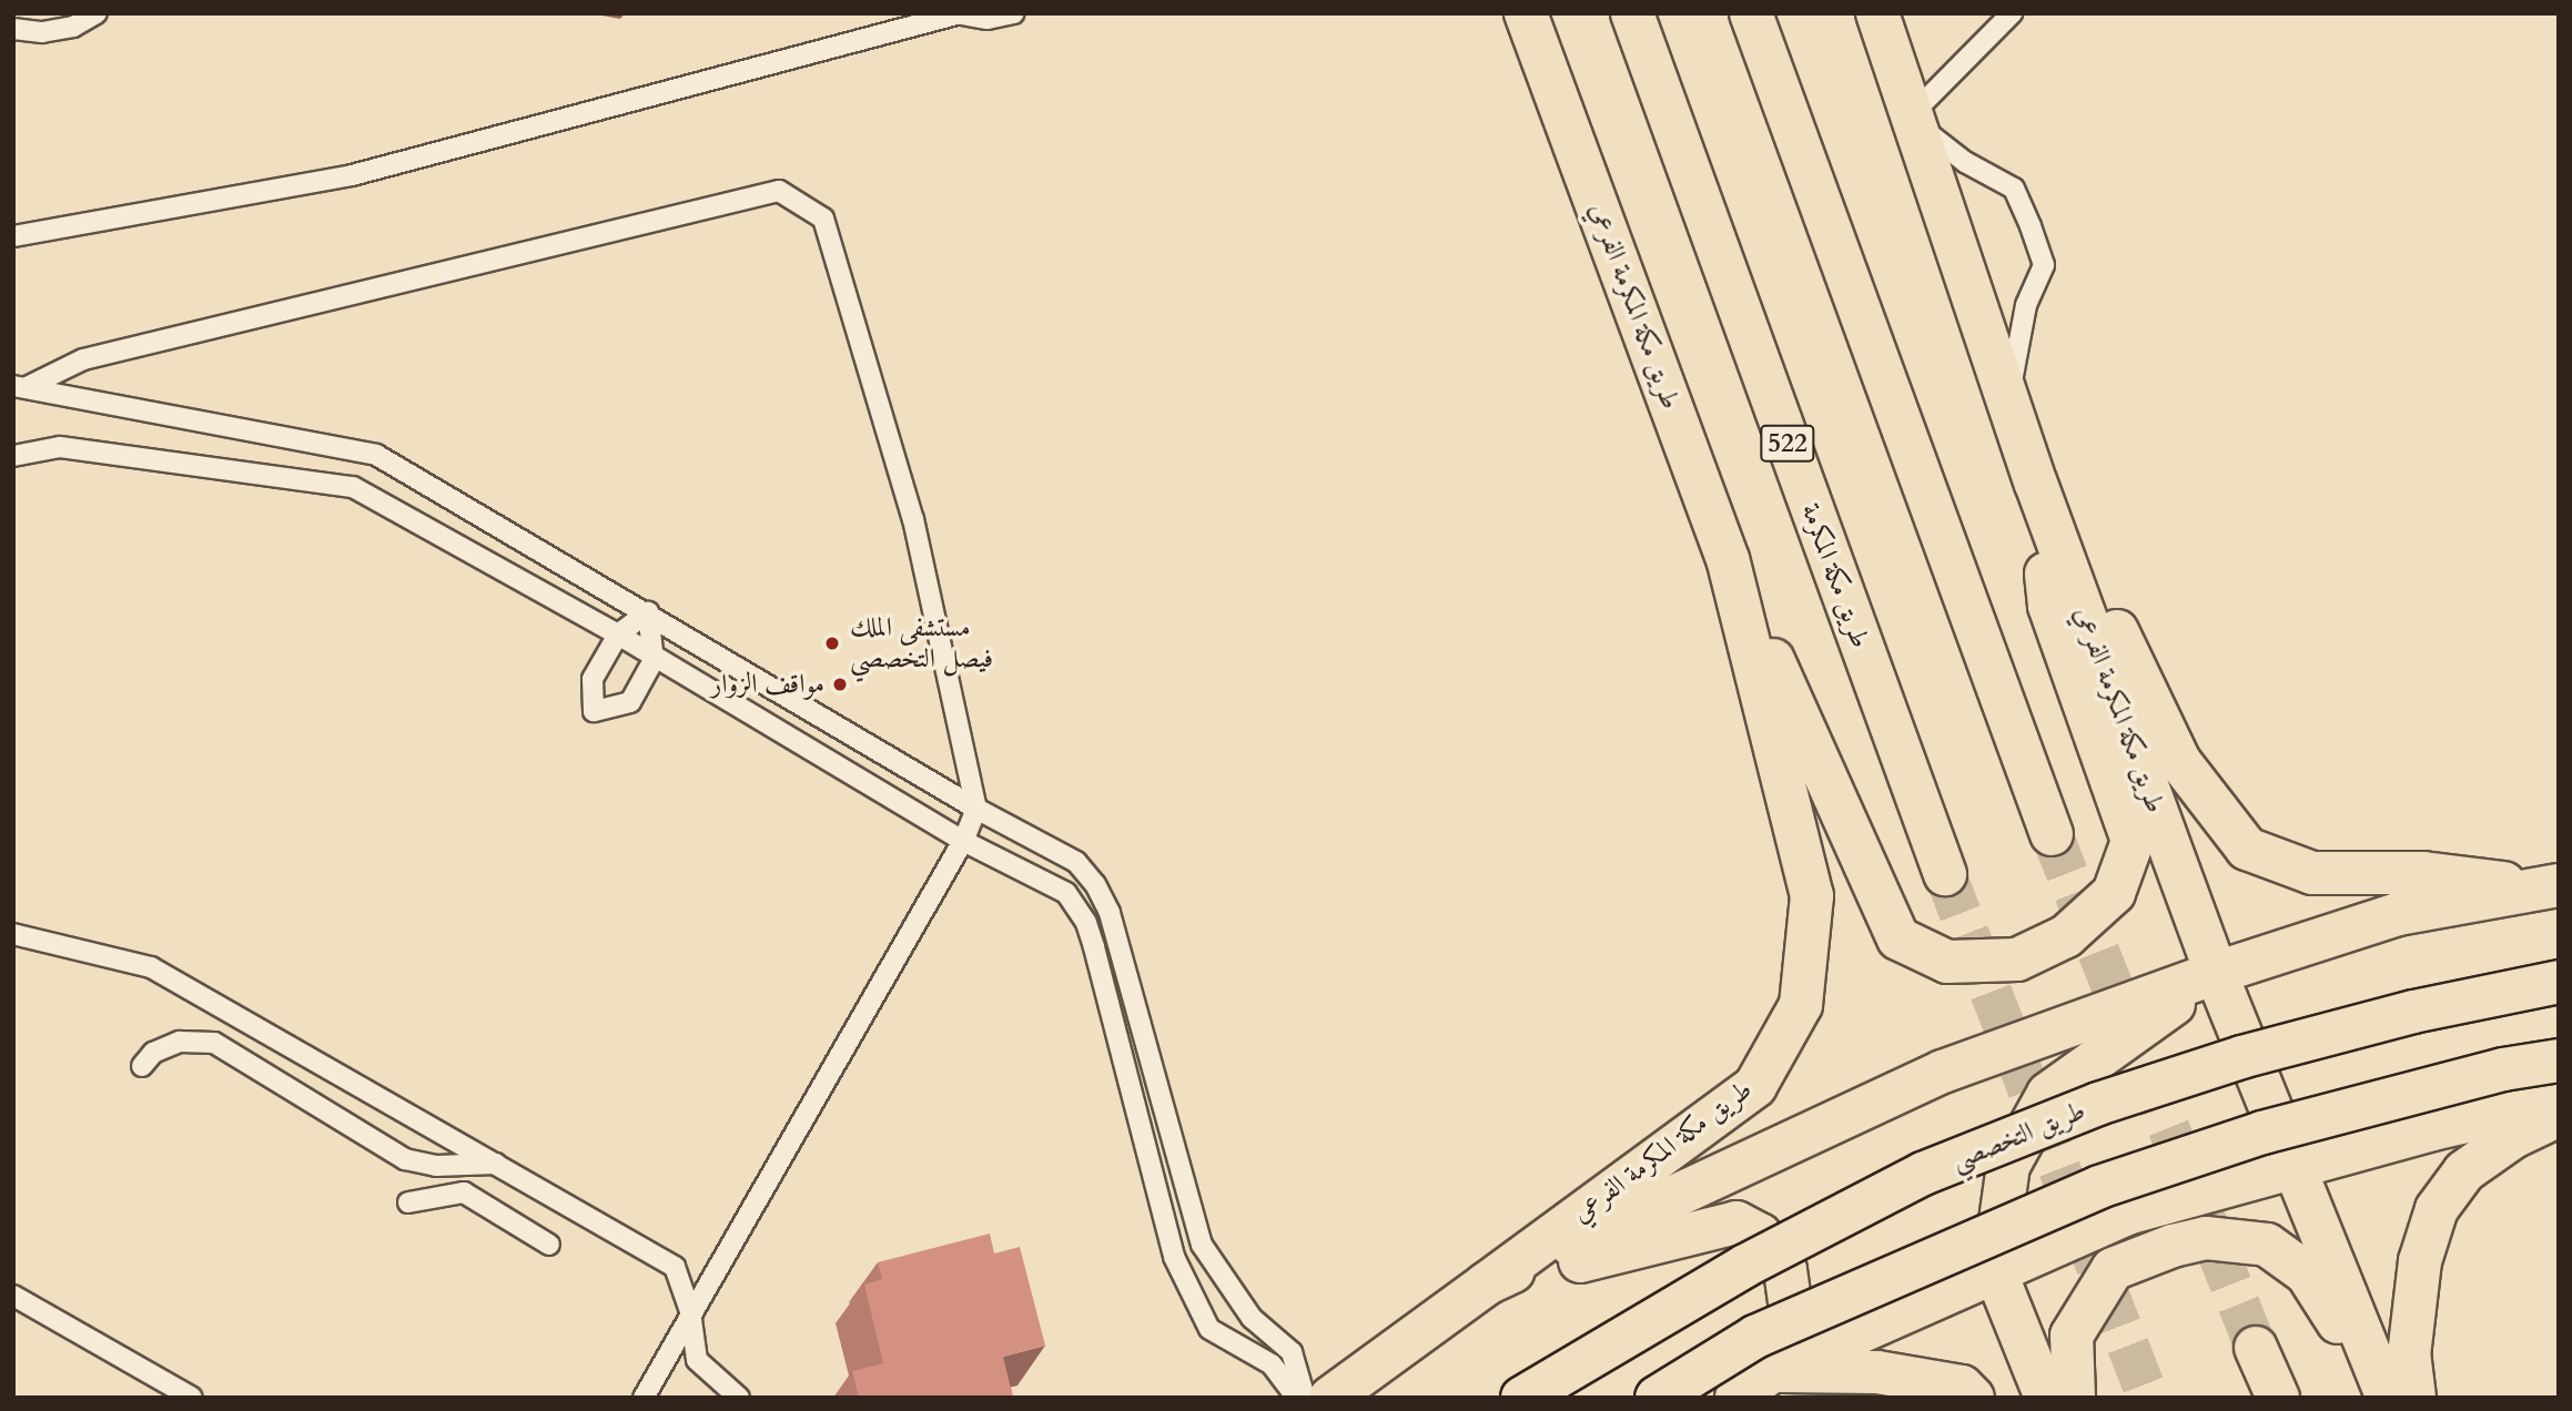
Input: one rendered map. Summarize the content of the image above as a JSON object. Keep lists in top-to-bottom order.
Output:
{
  "streets": {
    "main road": [
      "طريق مكة المكرمة الفرعي",
      "522",
      "طريق مكة المكرمة",
      "طريق التخصصي"
    ]
  },
  "places": ["مستشفى الملك فيصل التخصصي", "مواقف الزوار"]
}
